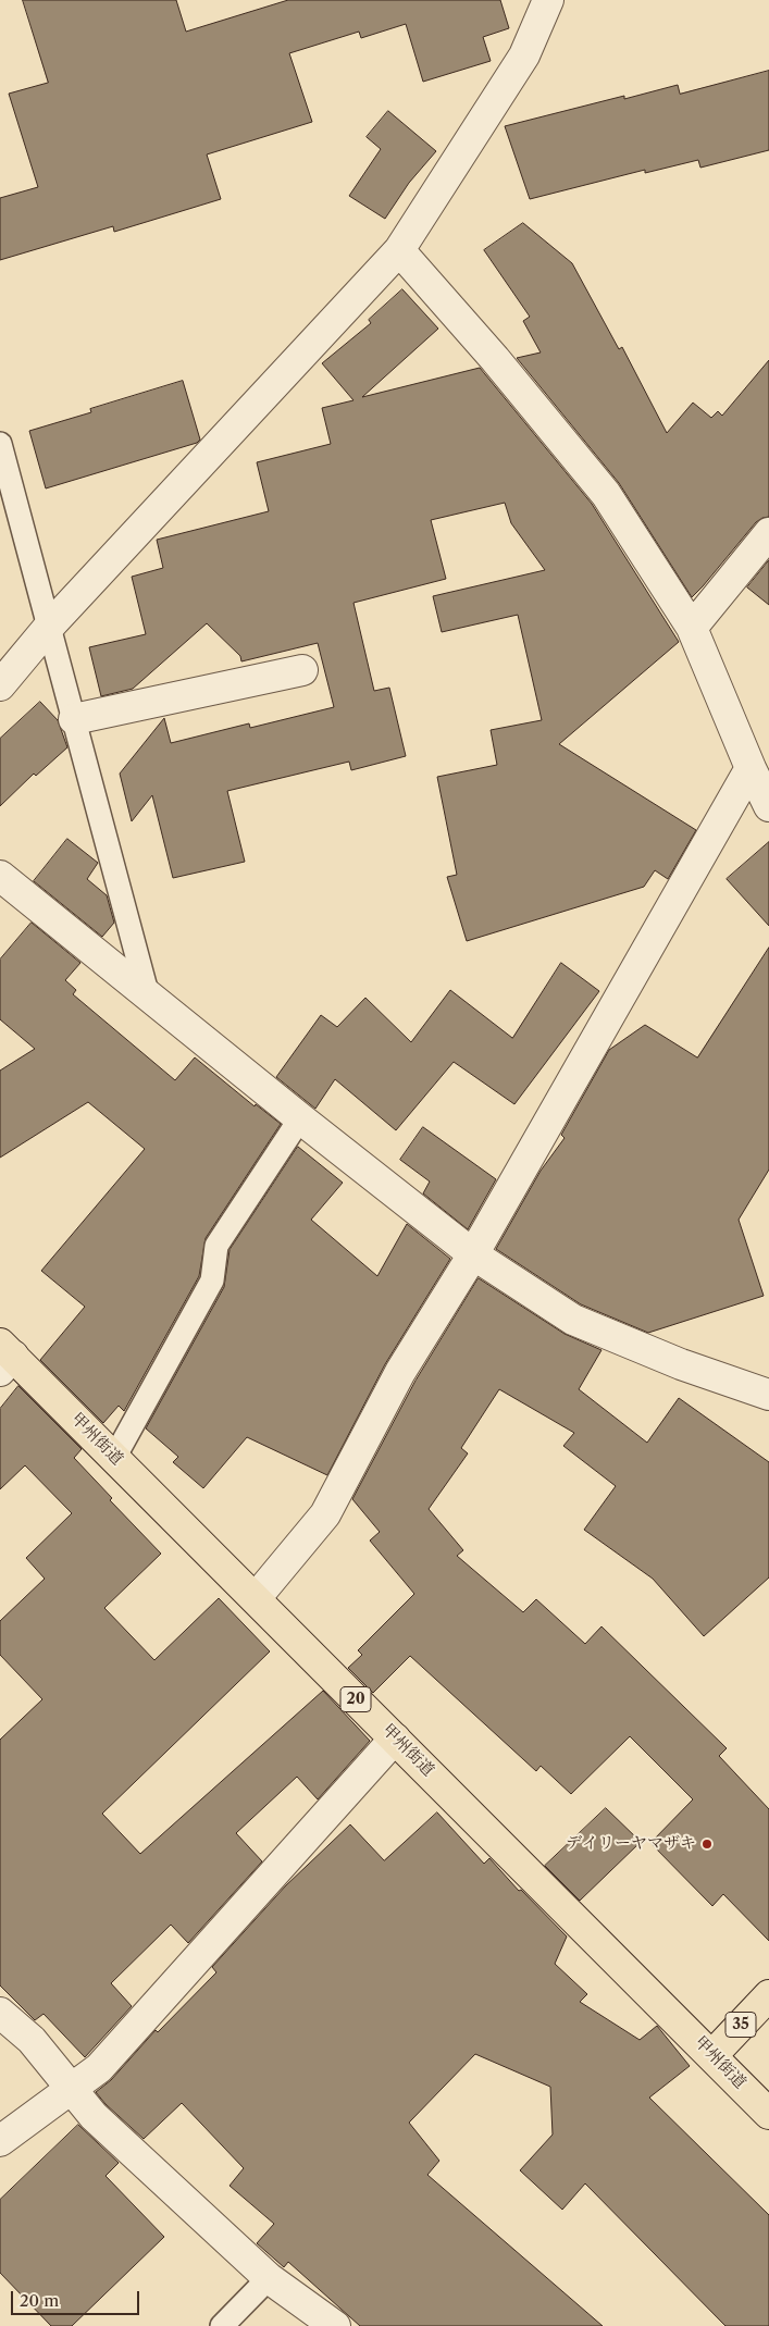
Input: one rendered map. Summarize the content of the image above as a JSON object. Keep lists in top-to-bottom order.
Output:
{
  "streets": {
    "main road": ["甲州街道", "20", "35"]
  },
  "crossings": [
    ["甲州街道", "35"]
  ],
  "places": ["デイリーヤマザキ"],
  "scale_bar": "20 m"
}
